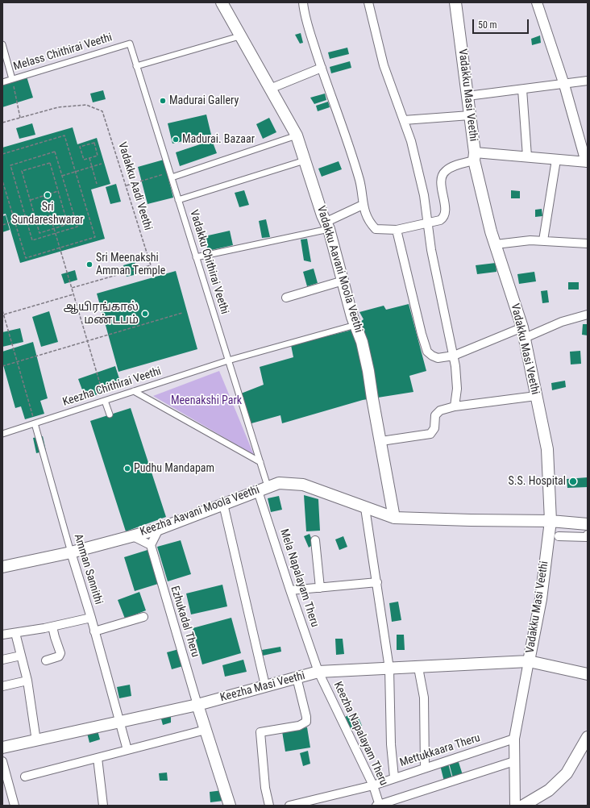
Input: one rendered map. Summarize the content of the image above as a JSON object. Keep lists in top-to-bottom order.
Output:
{
  "streets": {
    "main road": [
      "Vadakku Masi Veethi",
      "Vadakku Aavani Moola Veethi",
      "Keezha Aavani Moola Veethi",
      "Keezha Masi Veethi"
    ],
    "street": [
      "Melass Chithirai Veethi",
      "Vadakku Chithirai Veethi",
      "Keezha Chithirai Veethi",
      "Amman Sannithi",
      "Mela Napalayam Theru",
      "Ezhukadal Theru",
      "Keezha Napalayam Theru",
      "Mettukkaara Theru"
    ],
    "path": ["Vadakku Aadi Veethi"]
  },
  "crossings": [
    ["Melass Chithirai Veethi", "Vadakku Chithirai Veethi"],
    ["Vadakku Masi Veethi", "Keezha Aavani Moola Veethi"],
    ["Vadakku Masi Veethi", "Keezha Masi Veethi"],
    ["Vadakku Chithirai Veethi", "Keezha Chithirai Veethi"],
    ["Vadakku Chithirai Veethi", "Keezha Aavani Moola Veethi"],
    ["Vadakku Chithirai Veethi", "Mela Napalayam Theru"],
    ["Vadakku Aavani Moola Veethi", "Keezha Chithirai Veethi"],
    ["Vadakku Aavani Moola Veethi", "Keezha Aavani Moola Veethi"],
    ["Keezha Chithirai Veethi", "Amman Sannithi"],
    ["Keezha Aavani Moola Veethi", "Amman Sannithi"],
    ["Keezha Aavani Moola Veethi", "Mela Napalayam Theru"],
    ["Amman Sannithi", "Keezha Masi Veethi"],
    ["Mela Napalayam Theru", "Keezha Masi Veethi"],
    ["Mela Napalayam Theru", "Keezha Napalayam Theru"],
    ["Ezhukadal Theru", "Keezha Masi Veethi"],
    ["Keezha Masi Veethi", "Keezha Napalayam Theru"],
    ["Keezha Napalayam Theru", "Mettukkaara Theru"]
  ],
  "parks": ["Meenakshi Park"],
  "places": [
    "Madurai Gallery",
    "Madurai. Bazaar",
    "Sri Sundareshwarar",
    "Sri Meenakshi Amman Temple",
    "ஆயிரங்கால் மண்டபம்",
    "Pudhu Mandapam",
    "S.S. Hospital"
  ],
  "scale_bar": "50 m"
}
